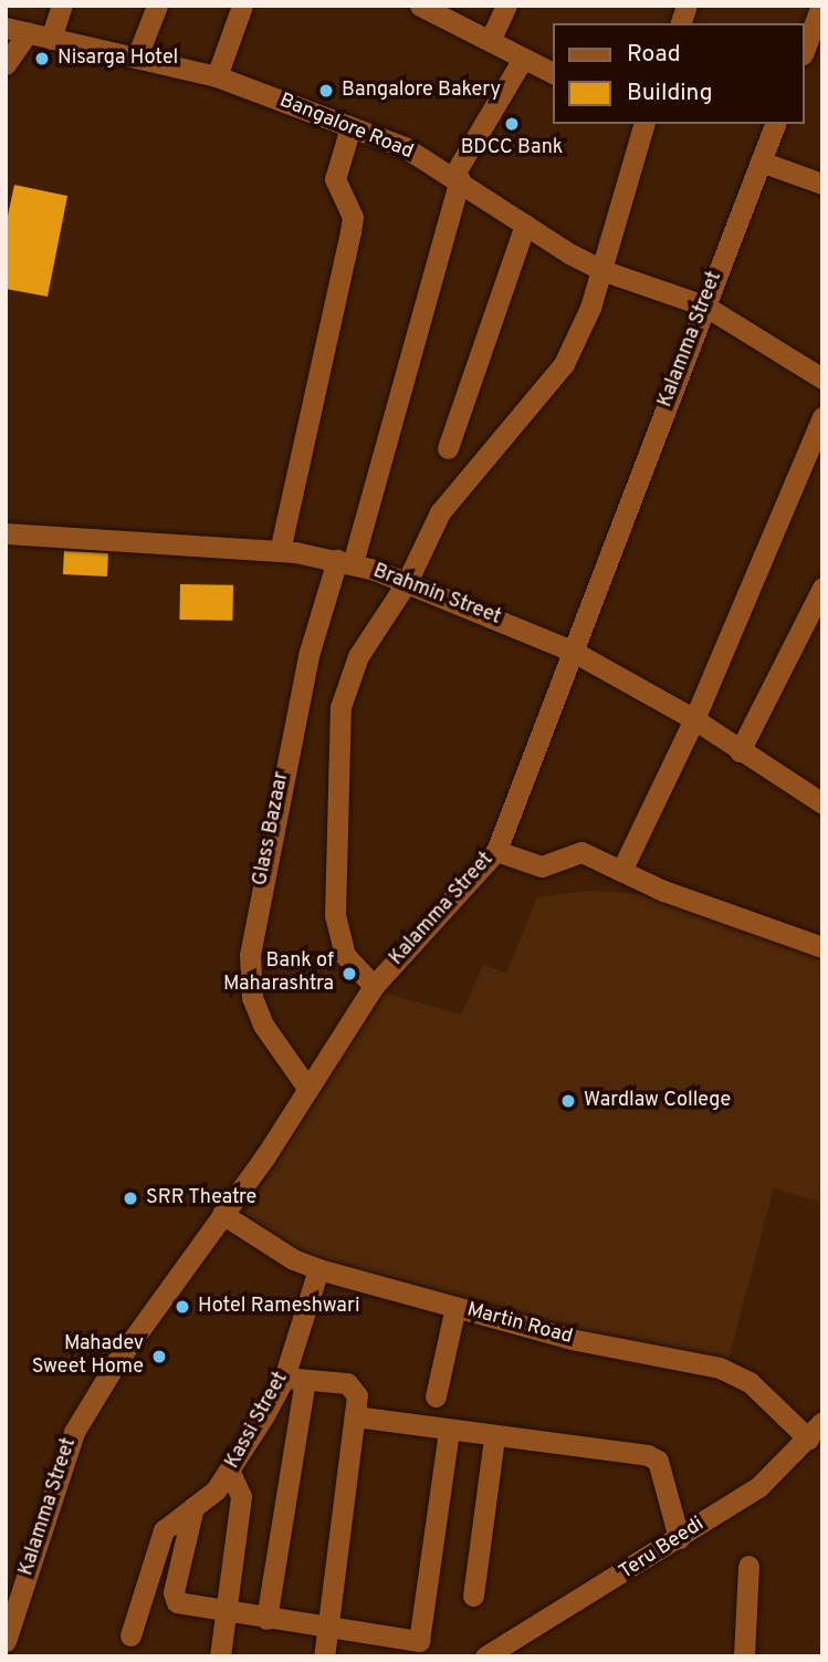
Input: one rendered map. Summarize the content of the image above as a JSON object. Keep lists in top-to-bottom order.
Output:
{
  "streets": {
    "street": [
      "Bangalore Road",
      "Kalamma Street",
      "Brahmin Street",
      "Glass Bazaar",
      "Martin Road",
      "Kassi Street",
      "Teru Beedi"
    ]
  },
  "crossings": [
    ["Bangalore Road", "Kalamma Street"],
    ["Bangalore Road", "Glass Bazaar"],
    ["Kalamma Street", "Brahmin Street"],
    ["Kalamma Street", "Glass Bazaar"],
    ["Kalamma Street", "Martin Road"],
    ["Brahmin Street", "Glass Bazaar"],
    ["Martin Road", "Kassi Street"],
    ["Martin Road", "Teru Beedi"]
  ],
  "places": [
    "Nisarga Hotel",
    "Bangalore Bakery",
    "BDCC Bank",
    "Bank of Maharashtra",
    "Wardlaw College",
    "SRR Theatre",
    "Hotel Rameshwari",
    "Mahadev Sweet Home"
  ],
  "legend": ["Road", "Building"]
}
